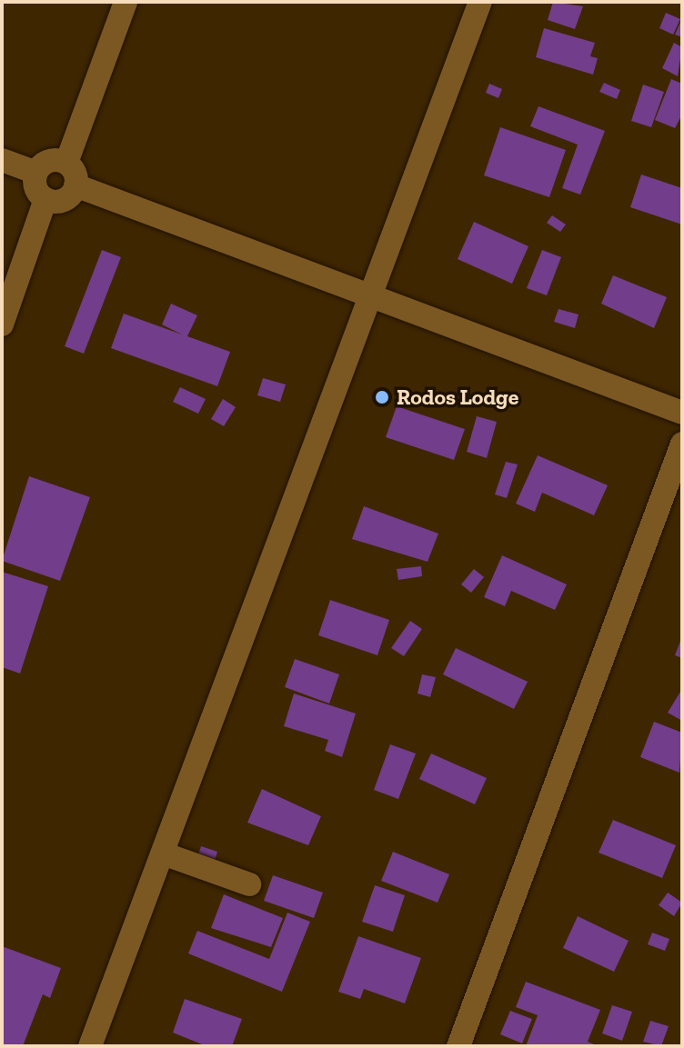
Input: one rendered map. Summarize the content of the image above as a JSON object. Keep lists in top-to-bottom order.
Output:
{
  "places": ["Rodos Lodge"]
}
